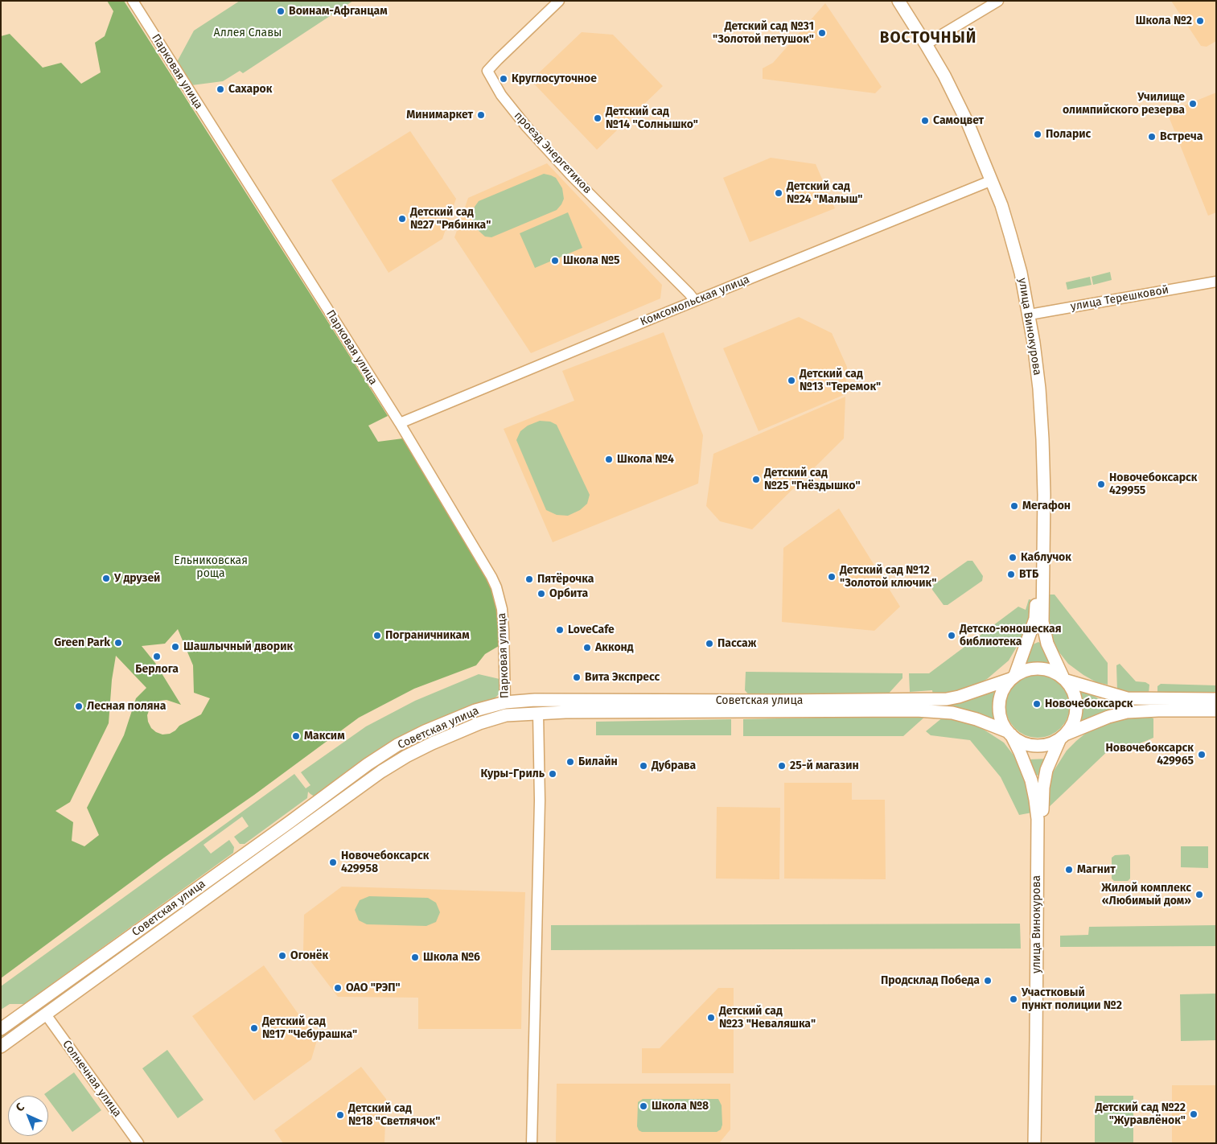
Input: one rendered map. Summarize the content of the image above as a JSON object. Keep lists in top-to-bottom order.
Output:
{
  "streets": {
    "main road": ["Парковая улица", "улица Винокурова", "Советская улица"],
    "street": [
      "проезд Энергетиков",
      "улица Терешковой",
      "Комсомольская улица",
      "Солнечная улица"
    ]
  },
  "crossings": [
    ["Парковая улица", "Комсомольская улица"],
    ["Парковая улица", "Советская улица"],
    ["проезд Энергетиков", "Комсомольская улица"],
    ["улица Терешковой", "улица Винокурова"],
    ["Комсомольская улица", "улица Винокурова"],
    ["улица Винокурова", "Советская улица"],
    ["Советская улица", "Солнечная улица"]
  ],
  "districts": ["ВОСТОЧНЫЙ"],
  "parks": ["Аллея Славы", "Ельниковская роща"],
  "places": [
    "Воинам-Афганцам",
    "Школа №2",
    "Детский сад №31 \"Золотой петушок\"",
    "Круглосуточное",
    "Сахарок",
    "Училище олимпийского резерва",
    "Минимаркет",
    "Детский сад №14 \"Солнышко\"",
    "Самоцвет",
    "Поларис",
    "Встреча",
    "Детский сад №24 \"Малыш\"",
    "Детский сад №27 \"Рябинка\"",
    "Школа №5",
    "Детский сад №13 \"Теремок\"",
    "Школа №4",
    "Детский сад №25 \"Гнёздышко\"",
    "Новочебоксарск 429955",
    "Мегафон",
    "Каблучок",
    "ВТБ",
    "Детский сад №12 \"Золотой ключик\"",
    "У друзей",
    "Пятёрочка",
    "Орбита",
    "LoveCafe",
    "Пограничникам",
    "Детско-юношеская библиотека",
    "Green Park",
    "Пассаж",
    "Шашлычный дворик",
    "Акконд",
    "Берлога",
    "Вита Экспресс",
    "Новочебоксарск",
    "Лесная поляна",
    "Максим",
    "Новочебоксарск 429965",
    "Билайн",
    "Дубрава",
    "25-й магазин",
    "Куры-Гриль",
    "Новочебоксарск 429958",
    "Магнит",
    "Жилой комплекс «Любимый дом»",
    "Огонёк",
    "Школа №6",
    "Продсклад Победа",
    "ОАО \"РЭП\"",
    "Участковый пункт полиции №2",
    "Детский сад №23 \"Неваляшка\"",
    "Детский сад №17 \"Чебурашка\"",
    "Школа №8",
    "Детский сад №22 \"Журавлёнок\"",
    "Детский сад №18 \"Светлячок\""
  ],
  "north": "top left"
}
